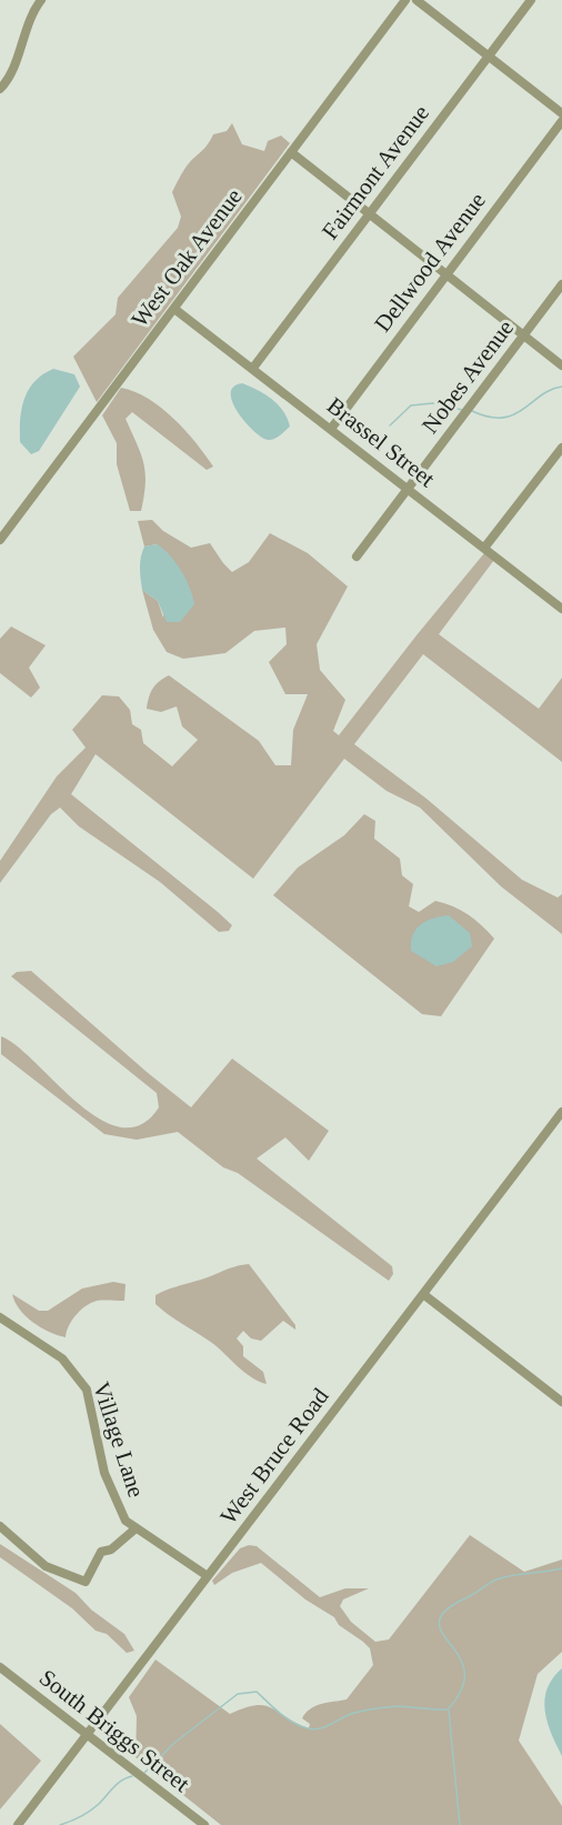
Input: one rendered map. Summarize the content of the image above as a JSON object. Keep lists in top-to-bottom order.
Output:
{
  "streets": {
    "street": [
      "Fairmont Avenue",
      "West Oak Avenue",
      "Dellwood Avenue",
      "Nobes Avenue",
      "Brassel Street",
      "Village Lane",
      "West Bruce Road",
      "South Briggs Street"
    ]
  },
  "crossings": [
    ["Fairmont Avenue", "Brassel Street"],
    ["West Oak Avenue", "Brassel Street"],
    ["Dellwood Avenue", "Brassel Street"],
    ["Nobes Avenue", "Brassel Street"],
    ["Village Lane", "West Bruce Road"],
    ["West Bruce Road", "South Briggs Street"]
  ]
}
